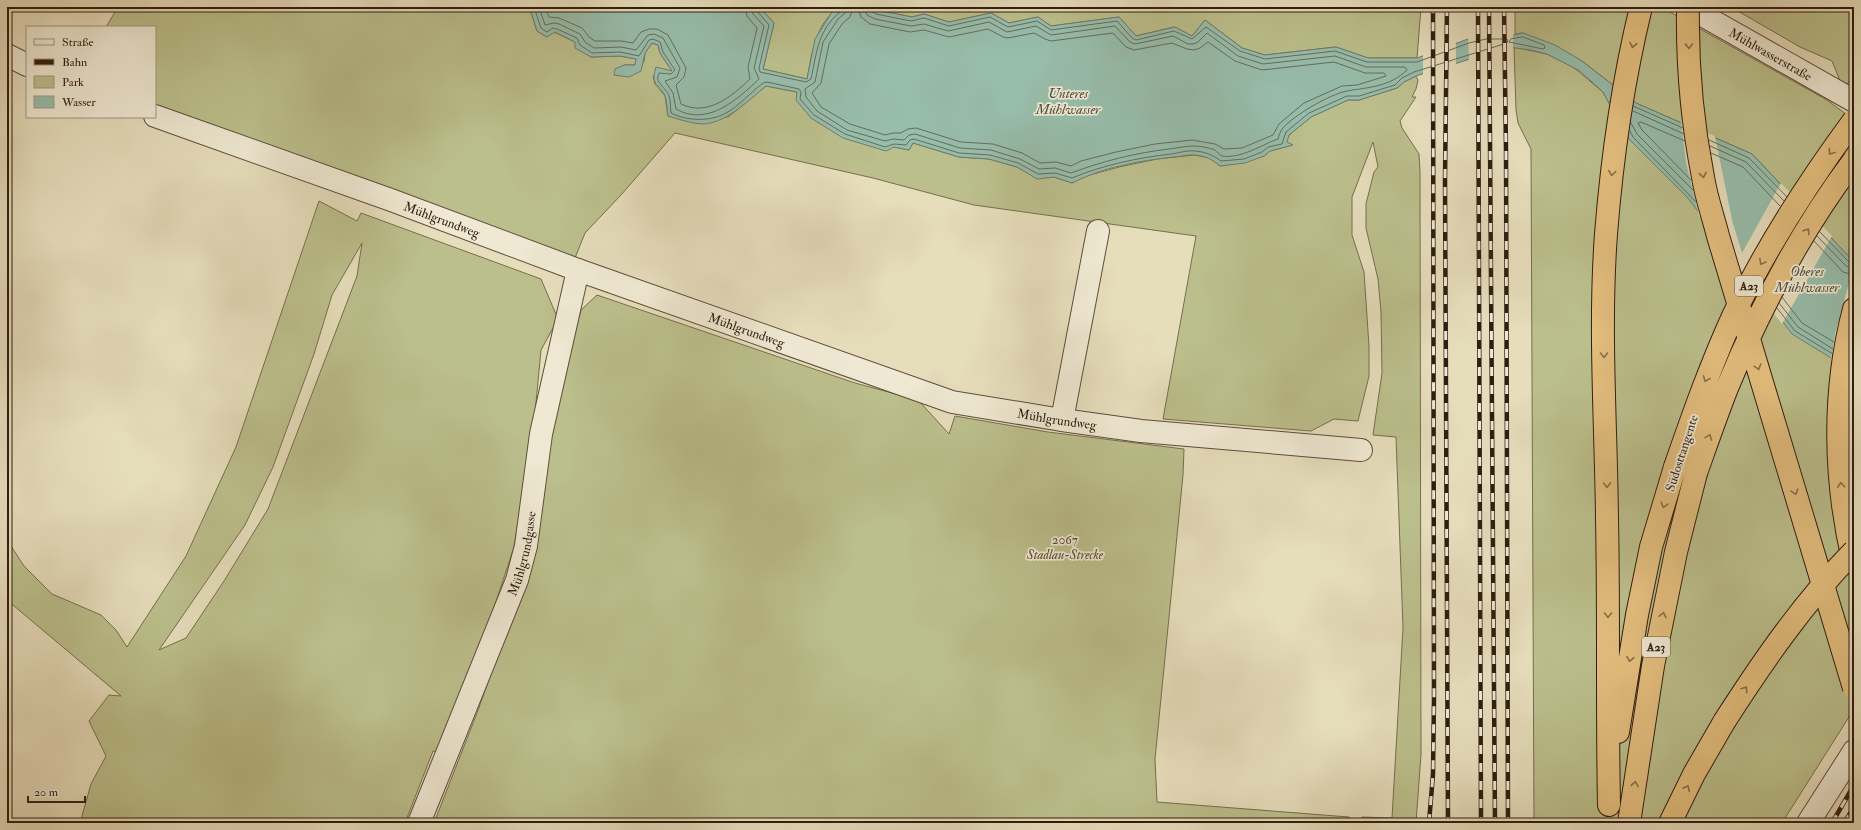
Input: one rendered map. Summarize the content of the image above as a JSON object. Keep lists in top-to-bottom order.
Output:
{
  "streets": {
    "highway": ["A23", "Südosttangente"],
    "street": ["Mühlwasserstraße", "Mühlgrundweg", "Mühlgrundgasse"]
  },
  "crossings": [
    ["Mühlgrundweg", "Mühlgrundgasse"]
  ],
  "water": ["Unteres Mühlwasser", "Oberes Mühlwasser"],
  "parks": ["2067 Stadlau-Strecke"],
  "legend": [
    "Straße",
    "Bahn",
    "Park",
    "Wasser"
  ],
  "scale_bar": "20 m"
}
